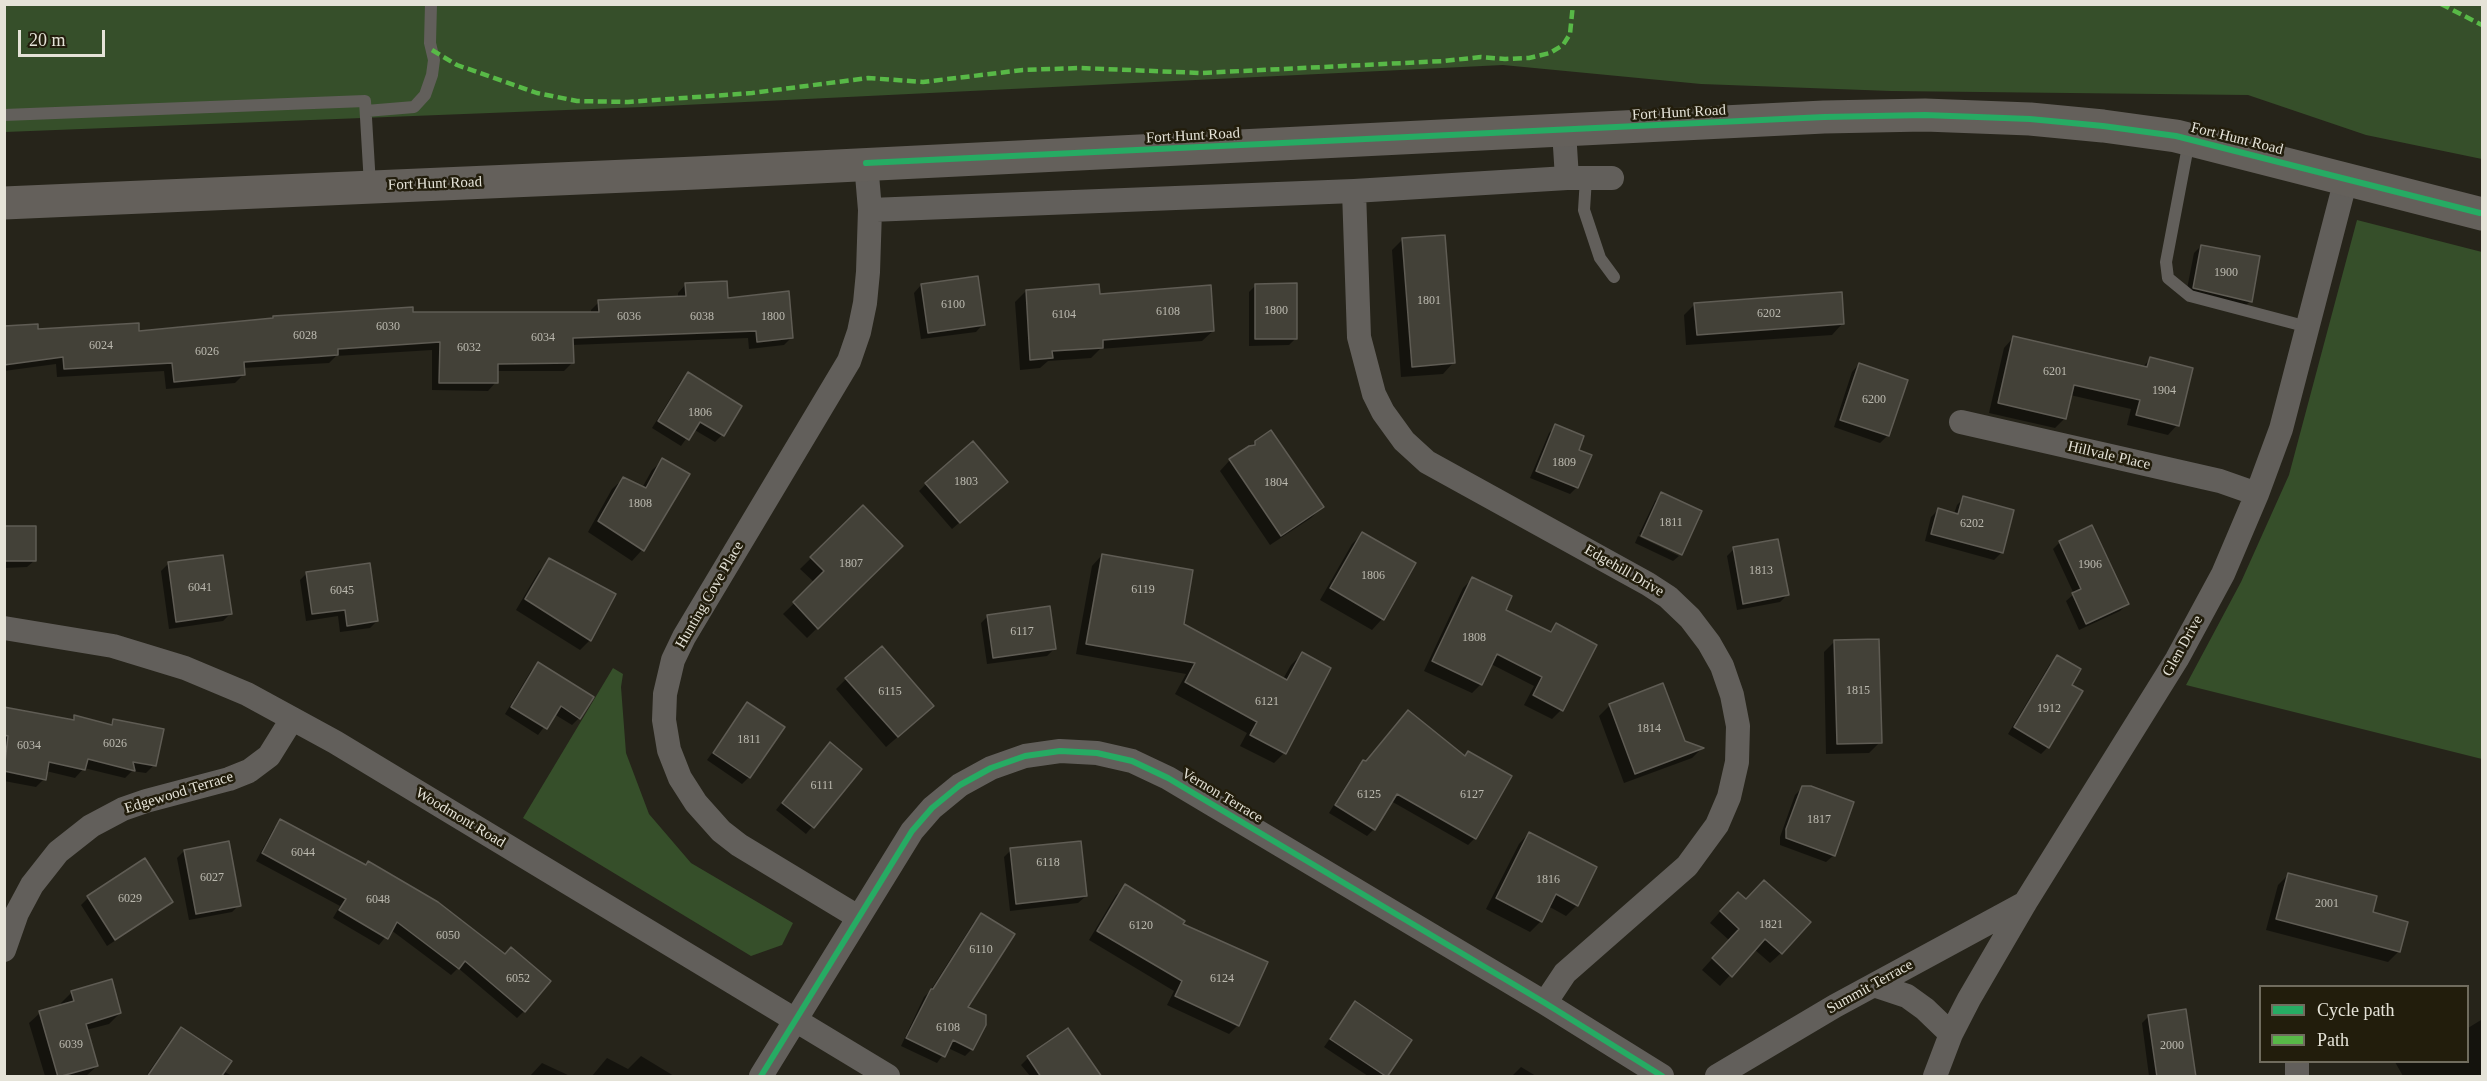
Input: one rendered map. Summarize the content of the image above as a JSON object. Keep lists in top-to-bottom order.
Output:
{
  "streets": {
    "main road": ["Fort Hunt Road"],
    "street": [
      "Hillvale Place",
      "Edgehill Drive",
      "Hunting Cove Place",
      "Glen Drive",
      "Edgewood Terrace",
      "Vernon Terrace",
      "Woodmont Road",
      "Summit Terrace"
    ]
  },
  "crossings": [
    ["Fort Hunt Road", "Glen Drive"],
    ["Hillvale Place", "Glen Drive"],
    ["Edgehill Drive", "Vernon Terrace"],
    ["Hunting Cove Place", "Vernon Terrace"],
    ["Glen Drive", "Summit Terrace"],
    ["Edgewood Terrace", "Woodmont Road"],
    ["Vernon Terrace", "Woodmont Road"]
  ],
  "house_numbers": [
    "1900",
    "1801",
    "6100",
    "1800",
    "6108",
    "6202",
    "6104",
    "6036",
    "6038",
    "1800",
    "6030",
    "6028",
    "6034",
    "6024",
    "6032",
    "6026",
    "6201",
    "1904",
    "6200",
    "1806",
    "1809",
    "1803",
    "1804",
    "1808",
    "1811",
    "6202",
    "1807",
    "1906",
    "1813",
    "1806",
    "6041",
    "6119",
    "6045",
    "6117",
    "1808",
    "1815",
    "6115",
    "6121",
    "1912",
    "1814",
    "1811",
    "6026",
    "6034",
    "6111",
    "6125",
    "6127",
    "1817",
    "6044",
    "6118",
    "6027",
    "1816",
    "6029",
    "6048",
    "2001",
    "1821",
    "6120",
    "6050",
    "6110",
    "6052",
    "6124",
    "6108",
    "6039",
    "2000"
  ],
  "legend": ["Cycle path", "Path"],
  "scale_bar": "20 m"
}
